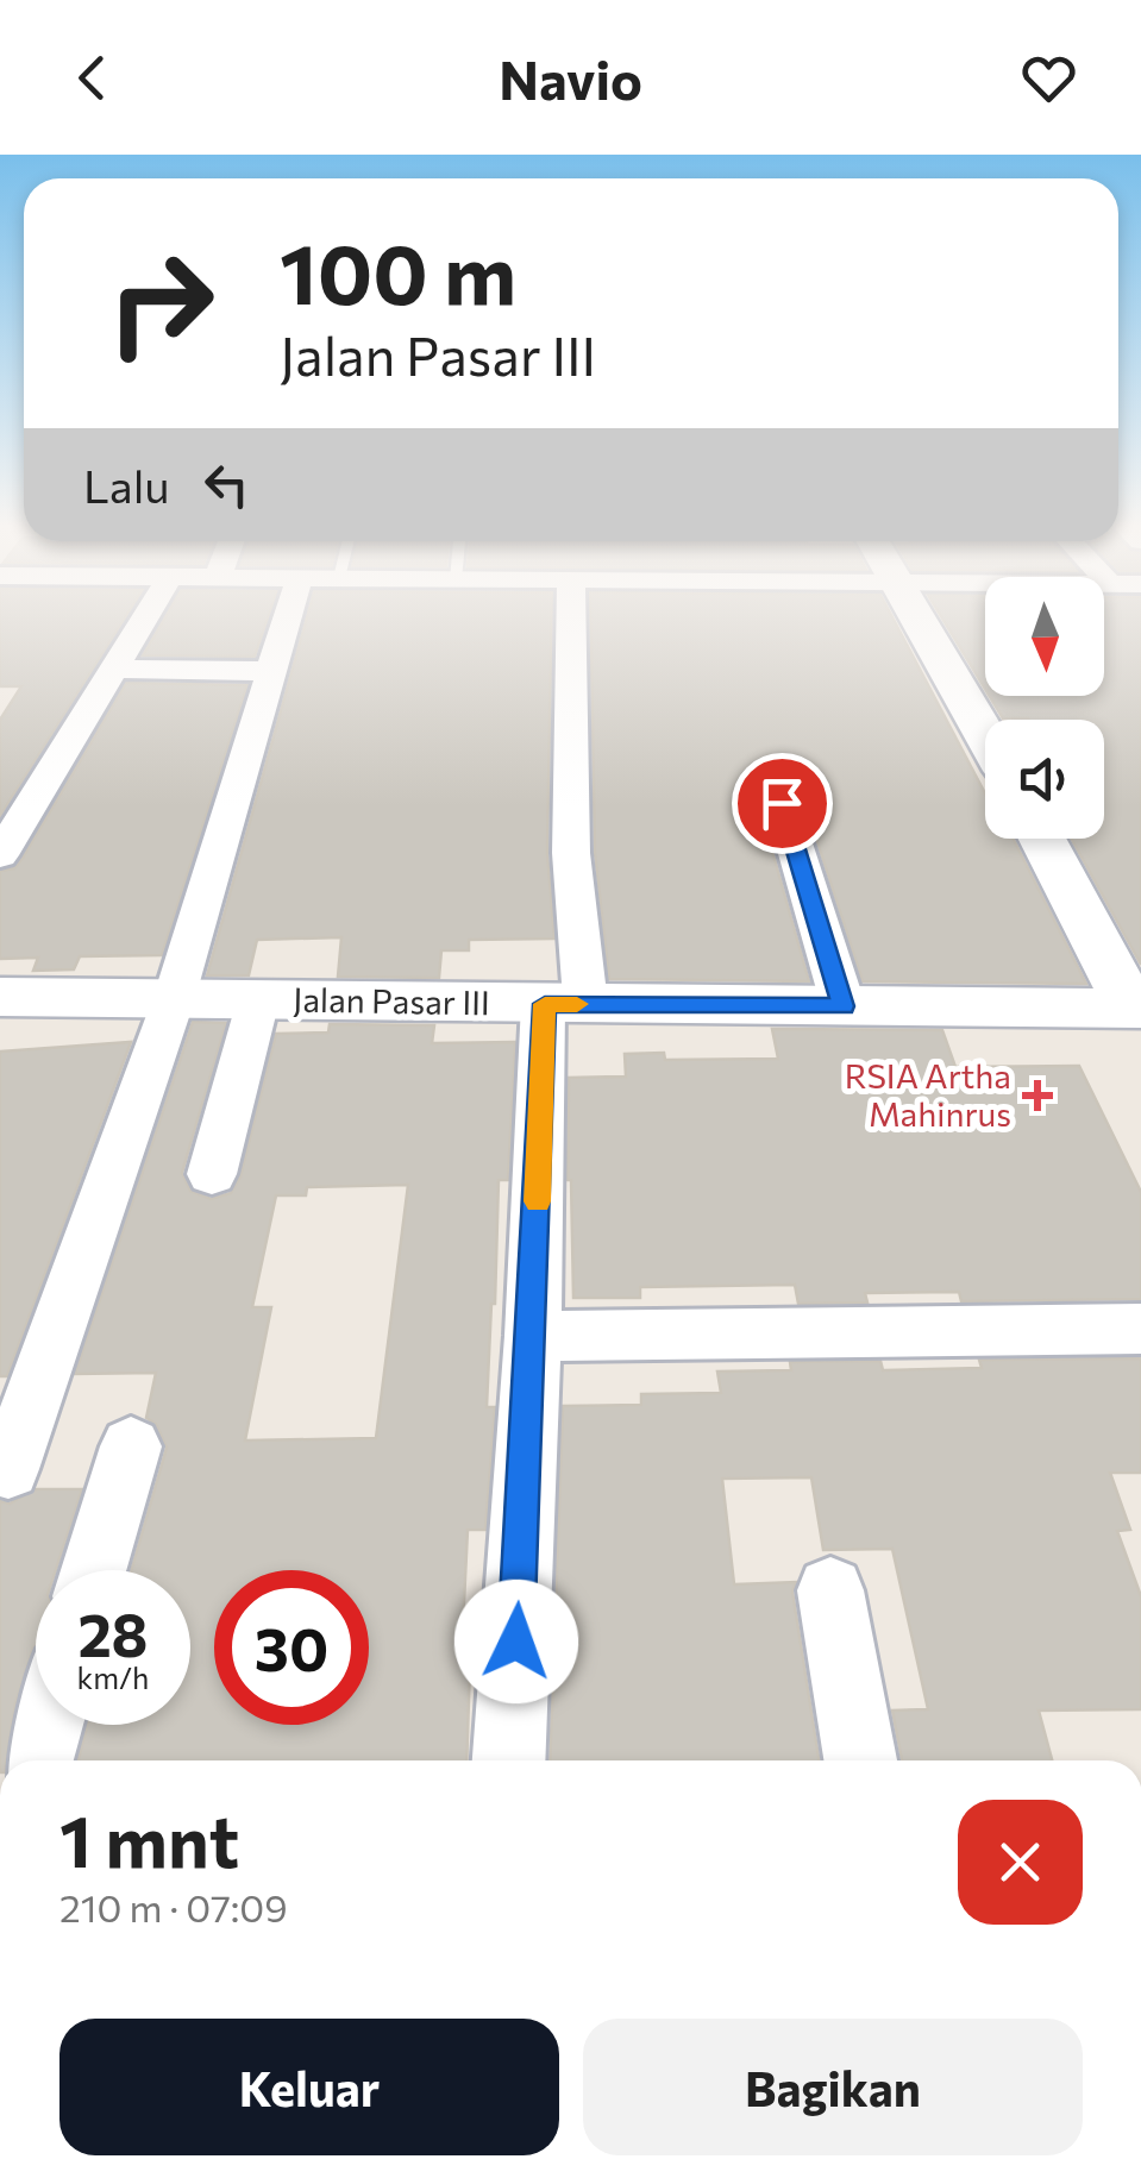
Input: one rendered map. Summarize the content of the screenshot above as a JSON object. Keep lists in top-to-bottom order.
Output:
{
  "streets": {
    "street": ["Jalan Pasar III"]
  },
  "places": {
    "health": ["RSIA Artha Mahinrus"]
  },
  "north": "bottom",
  "page": {
    "header": "Navio",
    "turn": ["100 m", "Jalan Pasar III"],
    "then": "Lalu",
    "speed": "28 km/h",
    "limit": "30",
    "heading": ["1 mnt", "210 m · 07:09"],
    "buttons": ["Keluar", "Bagikan"]
  }
}
